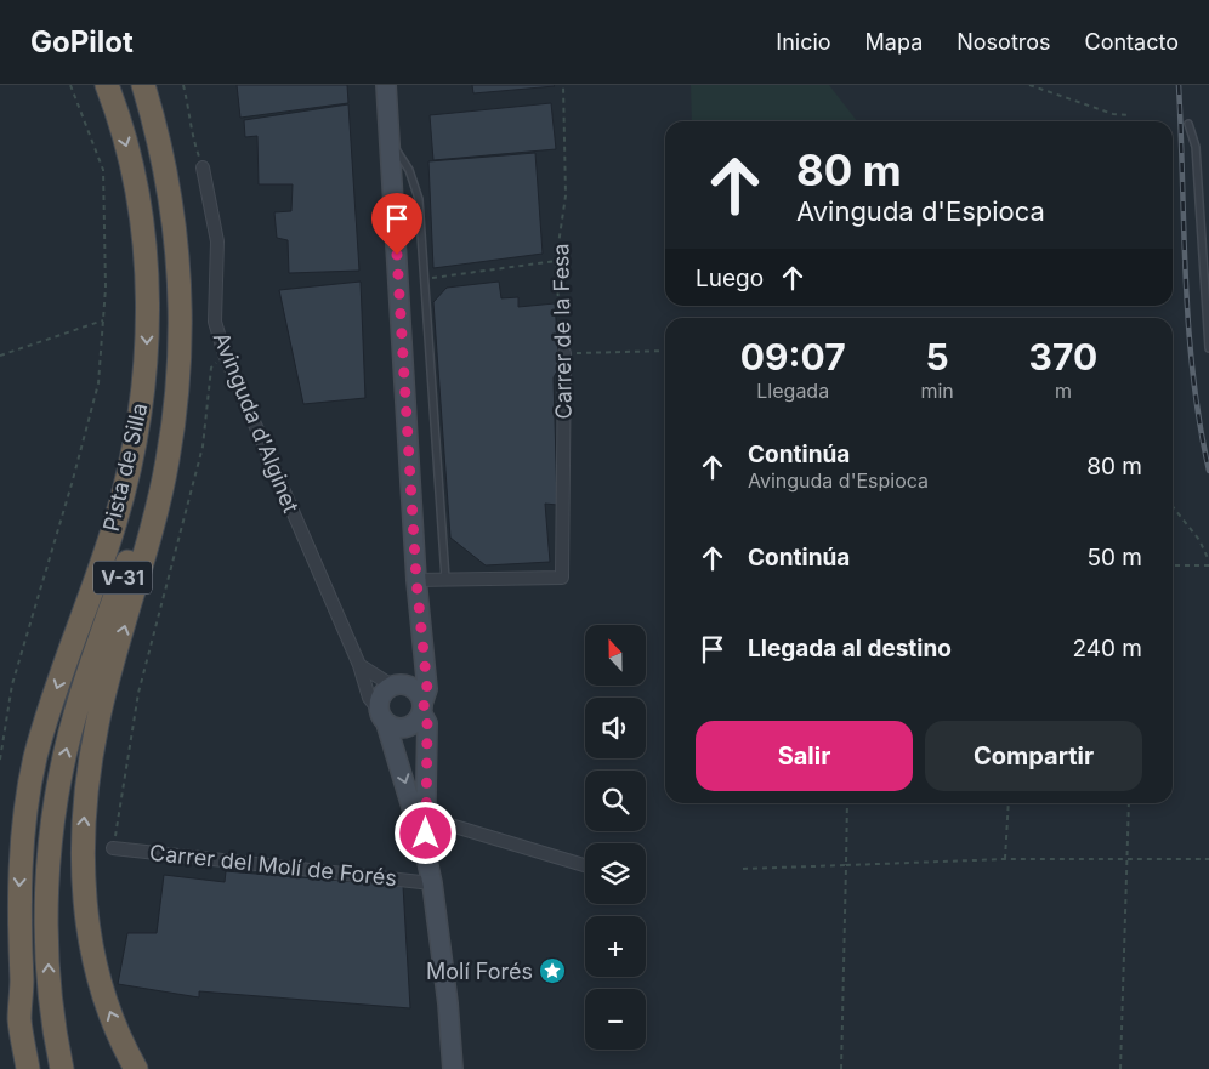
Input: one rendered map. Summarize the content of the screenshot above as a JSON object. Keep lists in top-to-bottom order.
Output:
{
  "streets": {
    "highway": ["Pista de Silla", "V-31"],
    "street": ["Carrer de la Fesa", "Avinguda d'Alginet", "Carrer del Molí de Forés"]
  },
  "crossings": [
    ["Pista de Silla", "V-31"]
  ],
  "places": {
    "place": ["Molí Forés"]
  },
  "north": "top",
  "page": {
    "header": "GoPilot",
    "nav": [
      "Inicio",
      "Mapa",
      "Nosotros",
      "Contacto"
    ],
    "turn": ["80 m", "Avinguda d'Espioca"],
    "then": "Luego",
    "eta": [
      "09:07",
      "Llegada",
      "5",
      "min",
      "370",
      "m"
    ],
    "list": [
      {
        "name": "Continúa",
        "note": "Avinguda d'Espioca",
        "value": "80 m"
      },
      {
        "name": "Continúa",
        "value": "50 m"
      },
      {
        "name": "Llegada al destino",
        "value": "240 m"
      }
    ],
    "map_buttons": ["+", "−"],
    "buttons": ["Salir", "Compartir"]
  }
}
